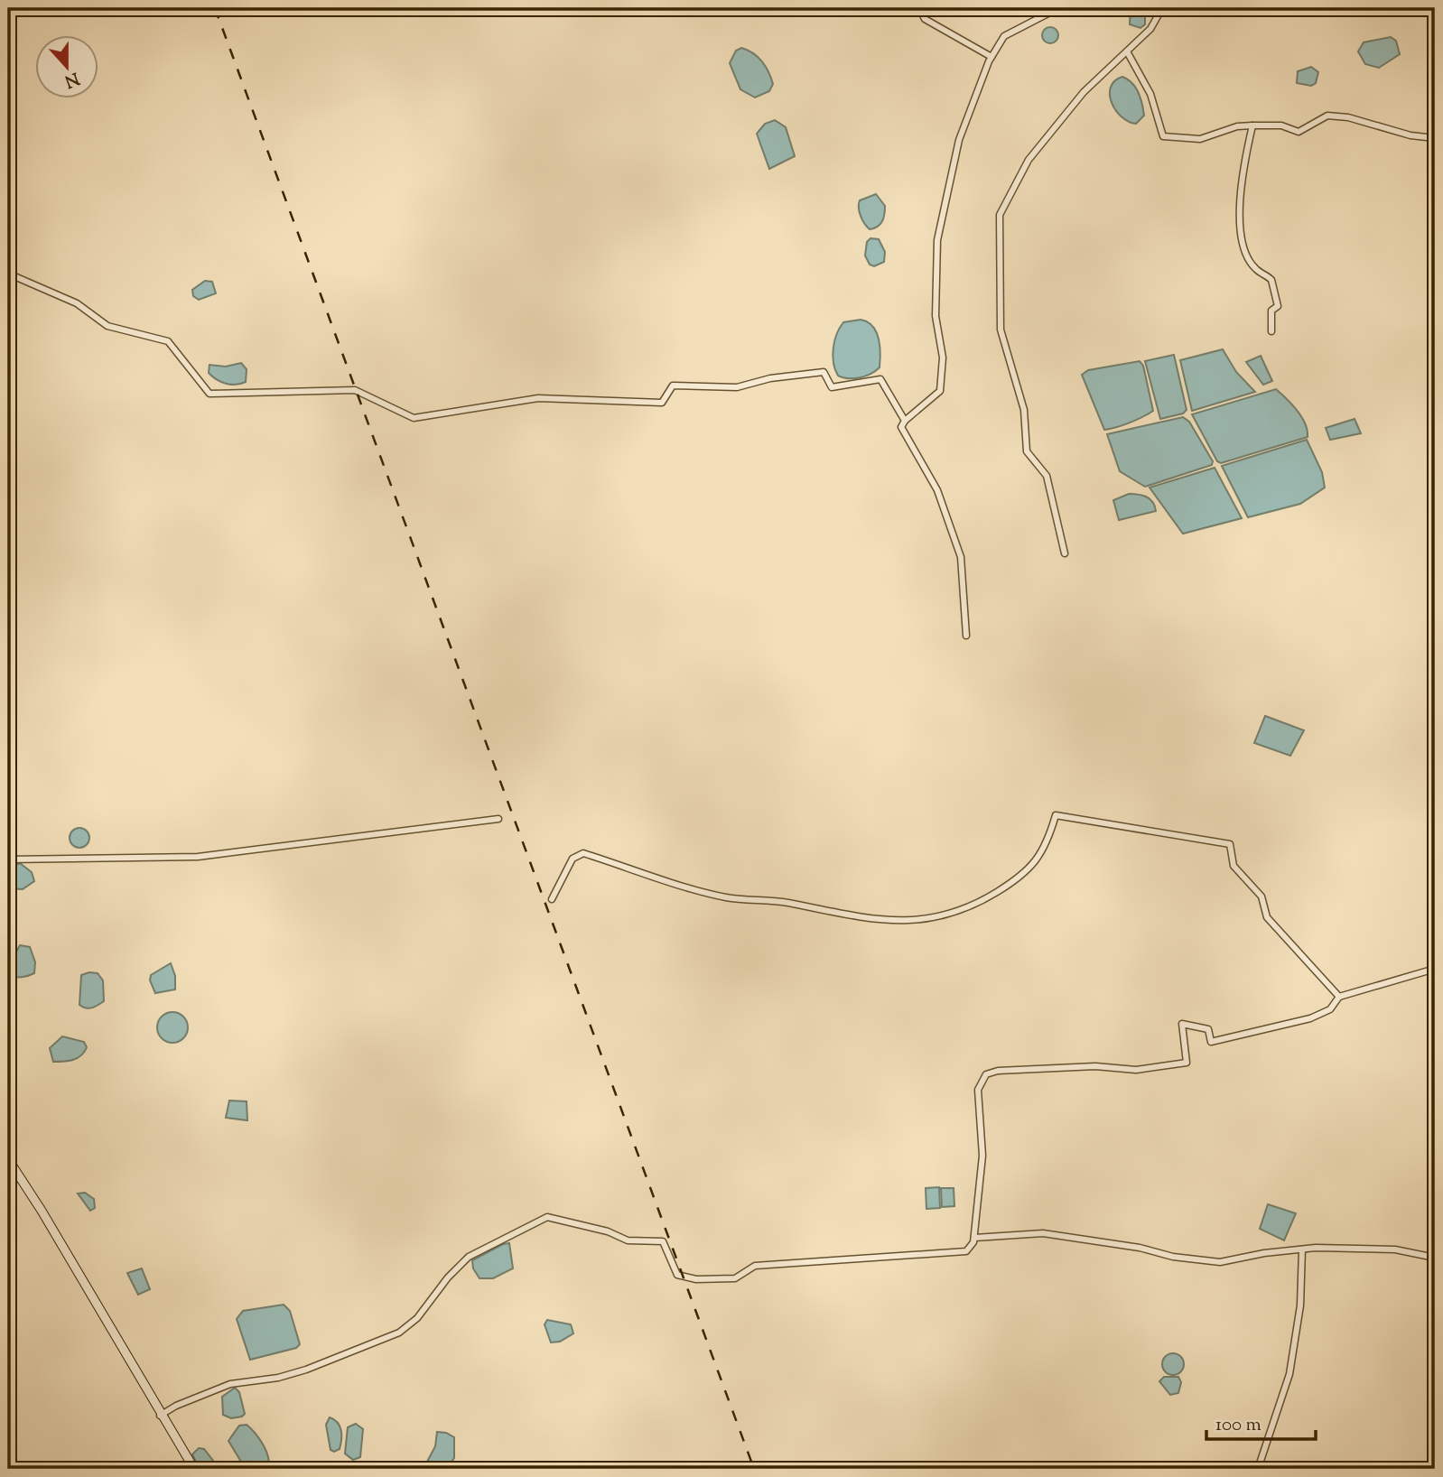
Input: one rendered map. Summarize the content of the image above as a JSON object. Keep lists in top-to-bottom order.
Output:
{
  "scale_bar": "100 m",
  "north": "bottom"
}
